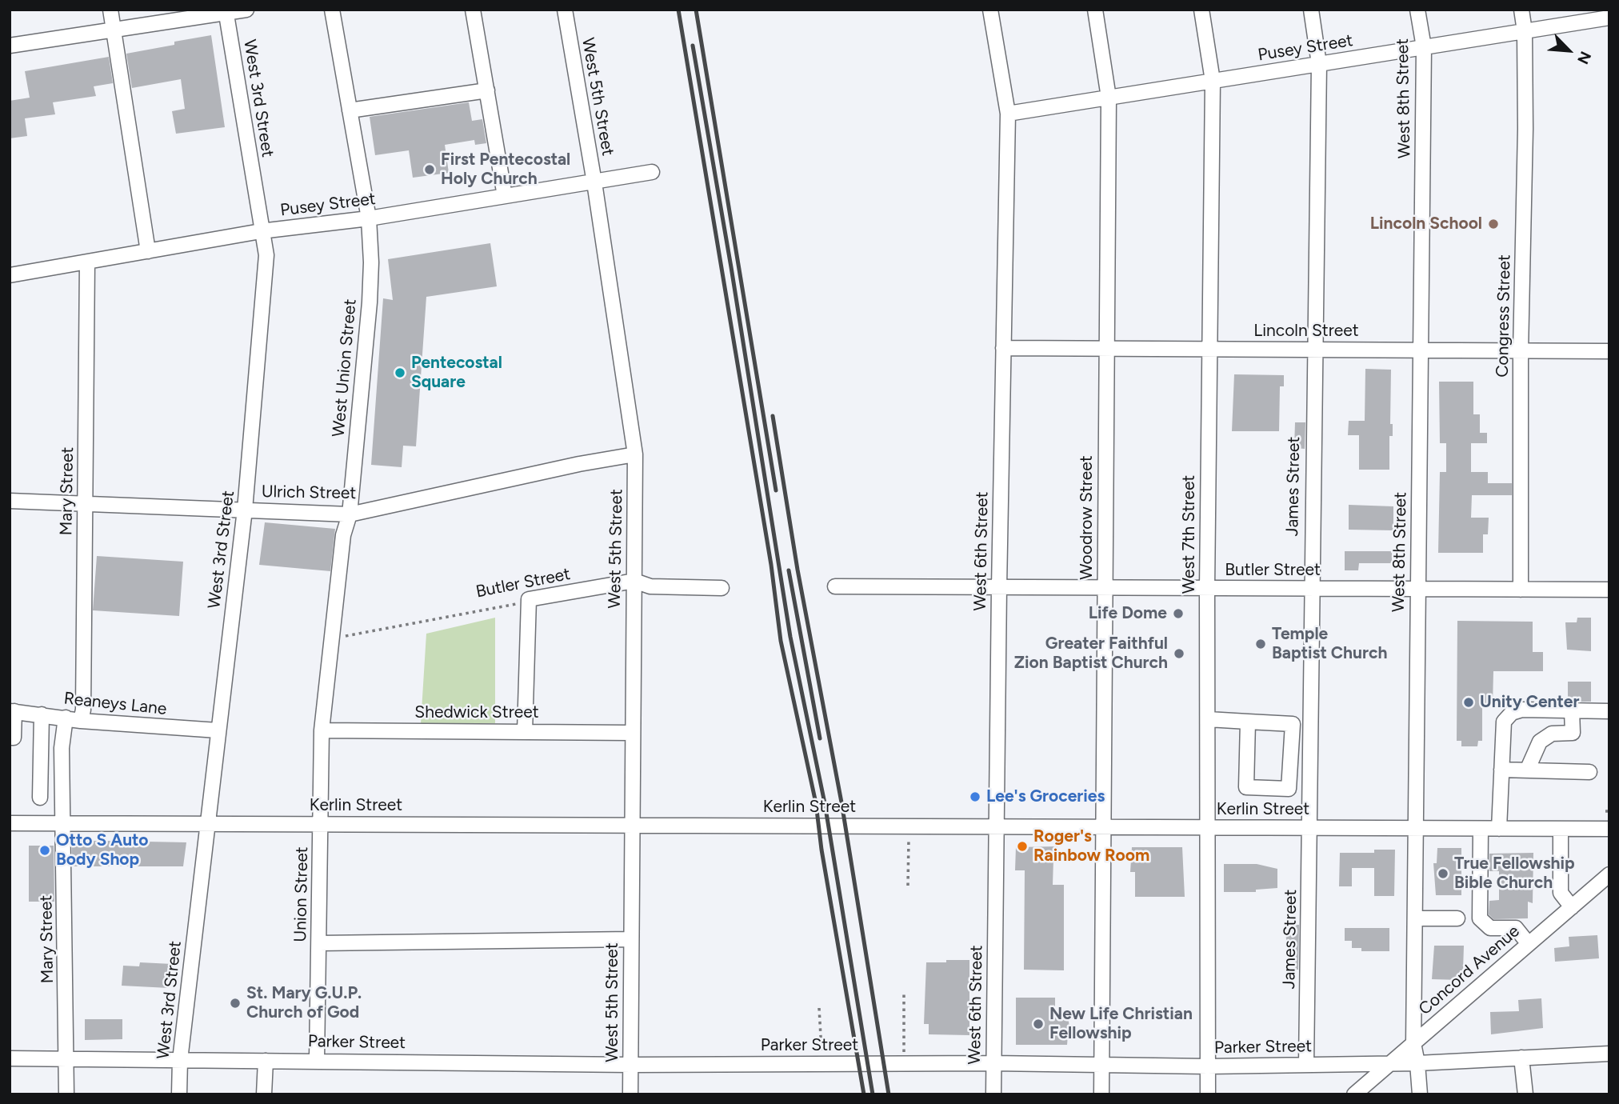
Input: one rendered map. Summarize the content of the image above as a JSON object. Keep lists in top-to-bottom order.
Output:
{
  "streets": {
    "street": [
      "Pusey Street",
      "West 5th Street",
      "West 3rd Street",
      "West 8th Street",
      "Congress Street",
      "Lincoln Street",
      "West Union Street",
      "James Street",
      "Mary Street",
      "Ulrich Street",
      "Woodrow Street",
      "West 7th Street",
      "West 6th Street",
      "Butler Street",
      "Reaneys Lane",
      "Shedwick Street",
      "Kerlin Street",
      "Union Street",
      "Concord Avenue",
      "Parker Street"
    ]
  },
  "crossings": [
    ["Pusey Street", "West 5th Street"],
    ["Pusey Street", "West 3rd Street"],
    ["Pusey Street", "West 8th Street"],
    ["Pusey Street", "Congress Street"],
    ["Pusey Street", "West Union Street"],
    ["Pusey Street", "James Street"],
    ["Pusey Street", "Mary Street"],
    ["Pusey Street", "Woodrow Street"],
    ["Pusey Street", "West 7th Street"],
    ["Pusey Street", "West 6th Street"],
    ["West 5th Street", "Ulrich Street"],
    ["West 5th Street", "Butler Street"],
    ["West 5th Street", "Shedwick Street"],
    ["West 5th Street", "Kerlin Street"],
    ["West 5th Street", "Parker Street"],
    ["West 3rd Street", "Ulrich Street"],
    ["West 3rd Street", "Reaneys Lane"],
    ["West 3rd Street", "Kerlin Street"],
    ["West 3rd Street", "Parker Street"],
    ["West 8th Street", "Lincoln Street"],
    ["West 8th Street", "Butler Street"],
    ["West 8th Street", "Kerlin Street"],
    ["West 8th Street", "Concord Avenue"],
    ["West 8th Street", "Parker Street"],
    ["Congress Street", "Lincoln Street"],
    ["Congress Street", "Butler Street"],
    ["Lincoln Street", "James Street"],
    ["Lincoln Street", "Woodrow Street"],
    ["Lincoln Street", "West 7th Street"],
    ["Lincoln Street", "West 6th Street"],
    ["West Union Street", "Ulrich Street"],
    ["West Union Street", "Butler Street"],
    ["West Union Street", "Shedwick Street"],
    ["West Union Street", "Union Street"],
    ["James Street", "Butler Street"],
    ["James Street", "Kerlin Street"],
    ["James Street", "Parker Street"],
    ["Mary Street", "Ulrich Street"],
    ["Mary Street", "Reaneys Lane"],
    ["Mary Street", "Kerlin Street"],
    ["Mary Street", "Parker Street"],
    ["Woodrow Street", "Butler Street"],
    ["Woodrow Street", "Kerlin Street"],
    ["Woodrow Street", "Parker Street"],
    ["West 7th Street", "Butler Street"],
    ["West 7th Street", "Kerlin Street"],
    ["West 7th Street", "Parker Street"],
    ["West 6th Street", "Butler Street"],
    ["West 6th Street", "Kerlin Street"],
    ["West 6th Street", "Parker Street"],
    ["Shedwick Street", "Union Street"],
    ["Kerlin Street", "Union Street"],
    ["Union Street", "Parker Street"],
    ["Concord Avenue", "Parker Street"]
  ],
  "places": [
    "First Pentecostal Holy Church",
    "Lincoln School",
    "Pentecostal Square",
    "Life Dome",
    "Temple Baptist Church",
    "Greater Faithful Zion Baptist Church",
    "Unity Center",
    "Lee's Groceries",
    "Roger's Rainbow Room",
    "Otto S Auto Body Shop",
    "True Fellowship Bible Church",
    "St. Mary G.U.P. Church of God",
    "New Life Christian Fellowship"
  ],
  "north": "bottom right"
}
